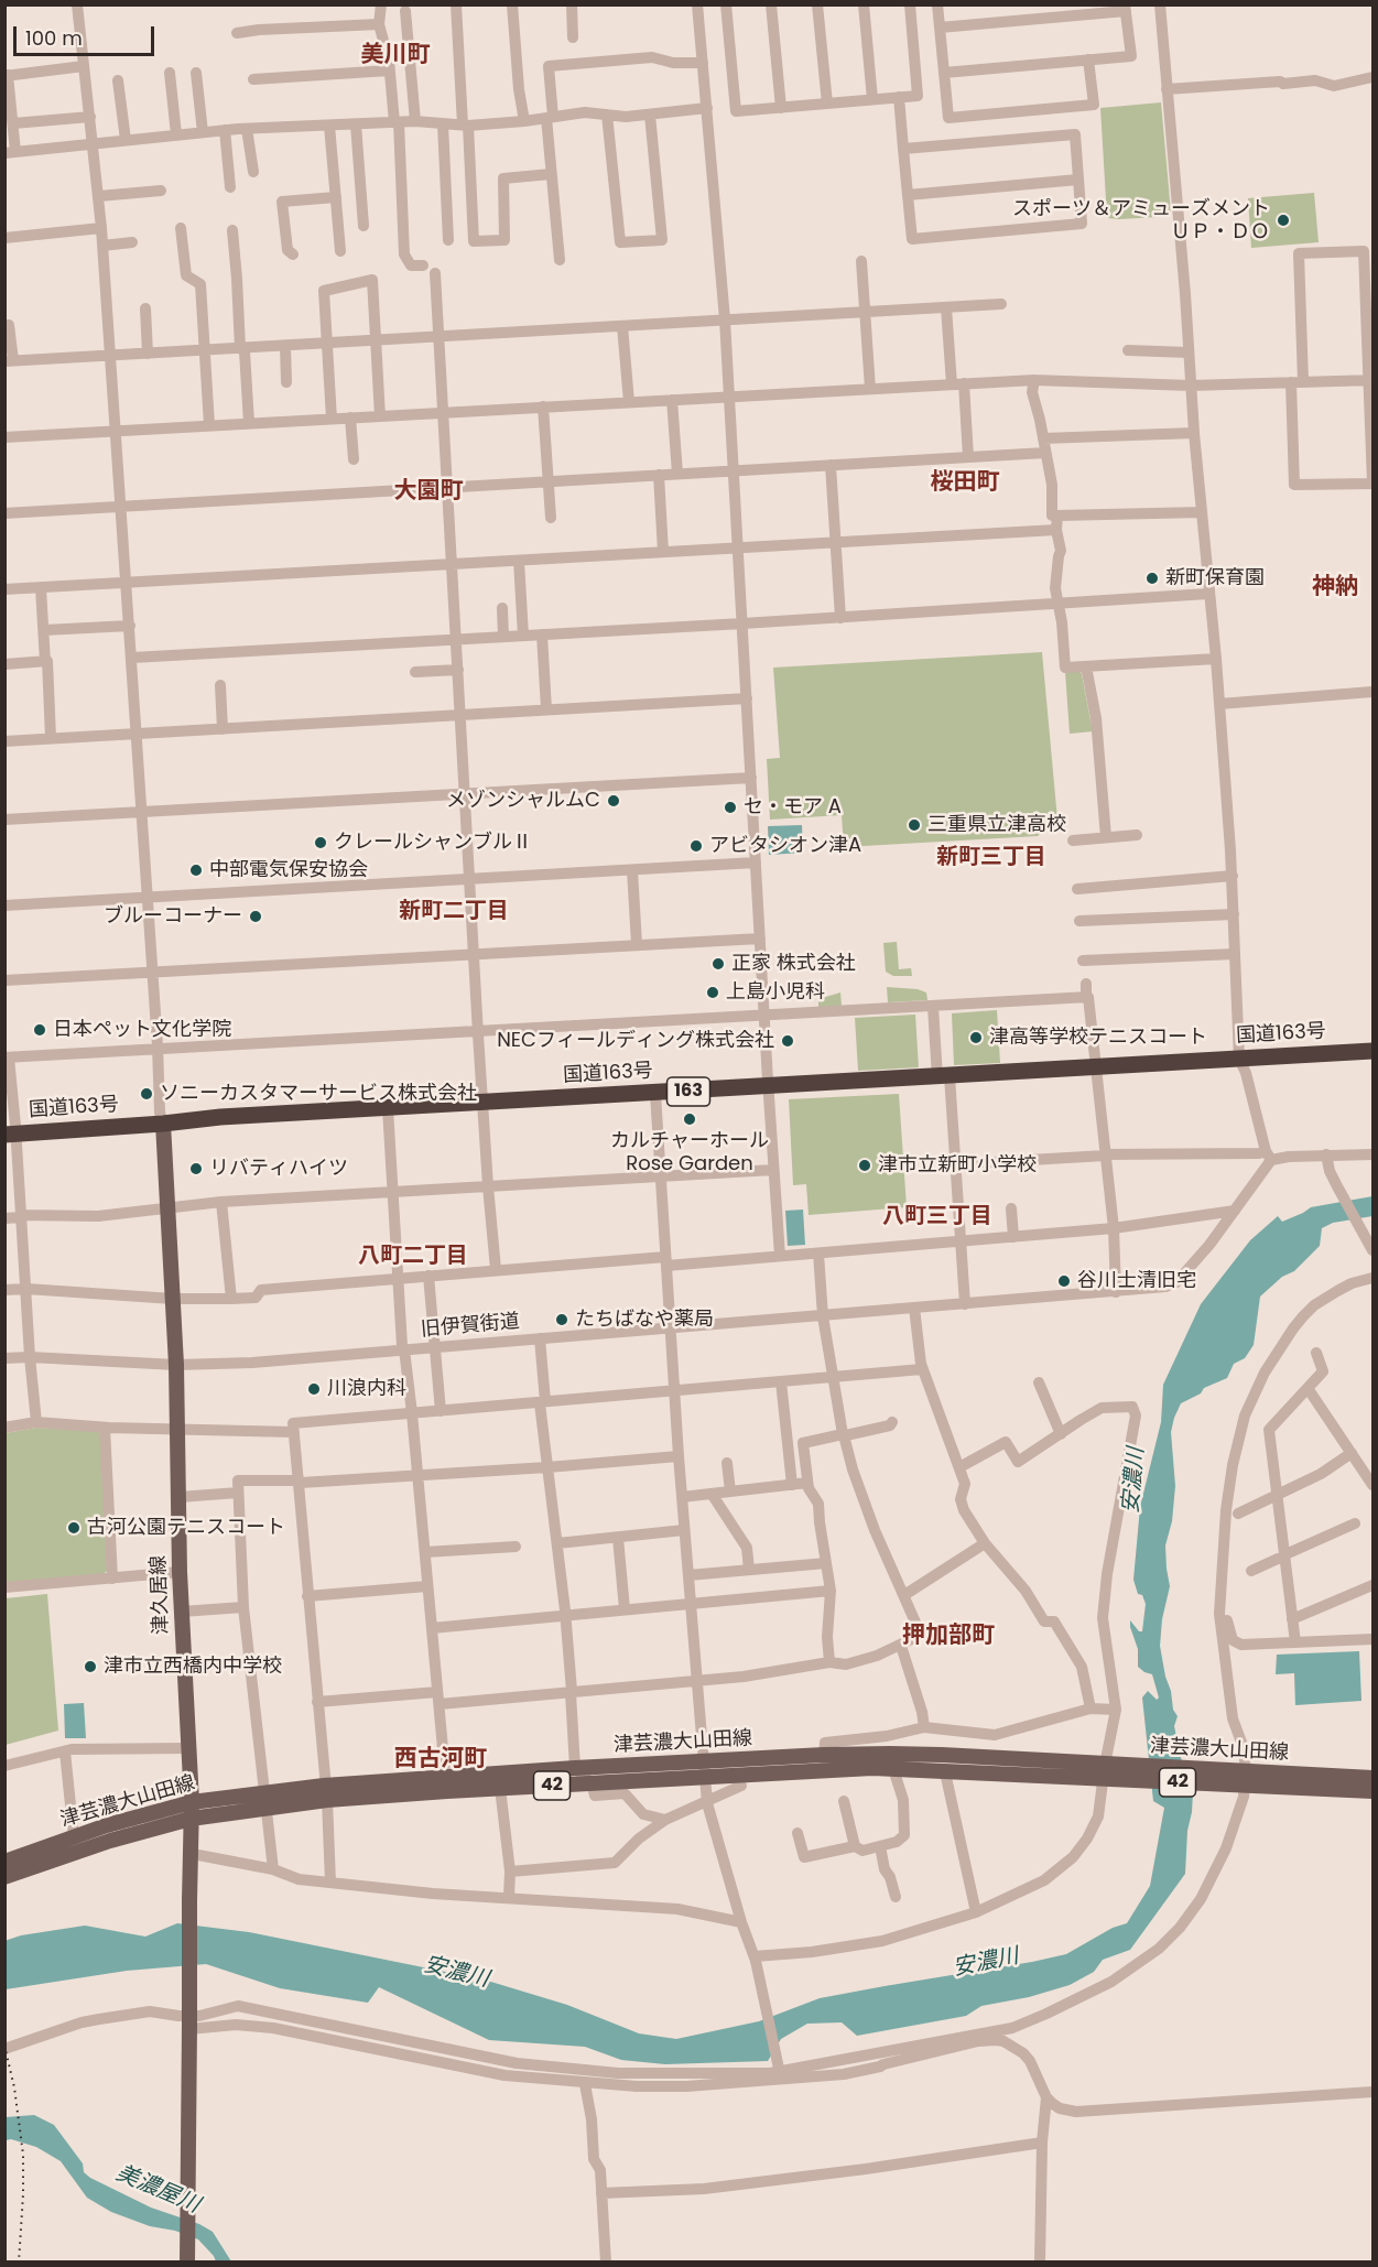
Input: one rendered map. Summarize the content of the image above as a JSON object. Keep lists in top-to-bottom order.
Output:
{
  "streets": {
    "highway": ["国道163号", "163"],
    "main road": ["津久居線", "津芸濃大山田線", "42"],
    "street": ["旧伊賀街道"]
  },
  "crossings": [
    ["国道163号", "津久居線"],
    ["旧伊賀街道", "津久居線"],
    ["津久居線", "津芸濃大山田線"]
  ],
  "districts": [
    "美川町",
    "桜田町",
    "大園町",
    "神納",
    "新町三丁目",
    "新町二丁目",
    "八町三丁目",
    "八町二丁目",
    "押加部町",
    "西古河町"
  ],
  "water": ["安濃川", "美濃屋川"],
  "places": [
    "スポーツ＆アミューズメント ＵＰ・ＤＯ",
    "新町保育園",
    "メゾンシャルムC",
    "セ・モア A",
    "三重県立津高校",
    "クレールシャンブルⅡ",
    "アビタシオン津A",
    "中部電気保安協会",
    "ブルーコーナー",
    "正家 株式会社",
    "上島小児科",
    "日本ペット文化学院",
    "津高等学校テニスコート",
    "NECフィールディング株式会社",
    "ソニーカスタマーサービス株式会社",
    "カルチャーホール Rose Garden",
    "津市立新町小学校",
    "リバティハイツ",
    "谷川士清旧宅",
    "たちばなや薬局",
    "川浪内科",
    "古河公園テニスコート",
    "津市立西橋内中学校"
  ],
  "scale_bar": "100 m"
}
